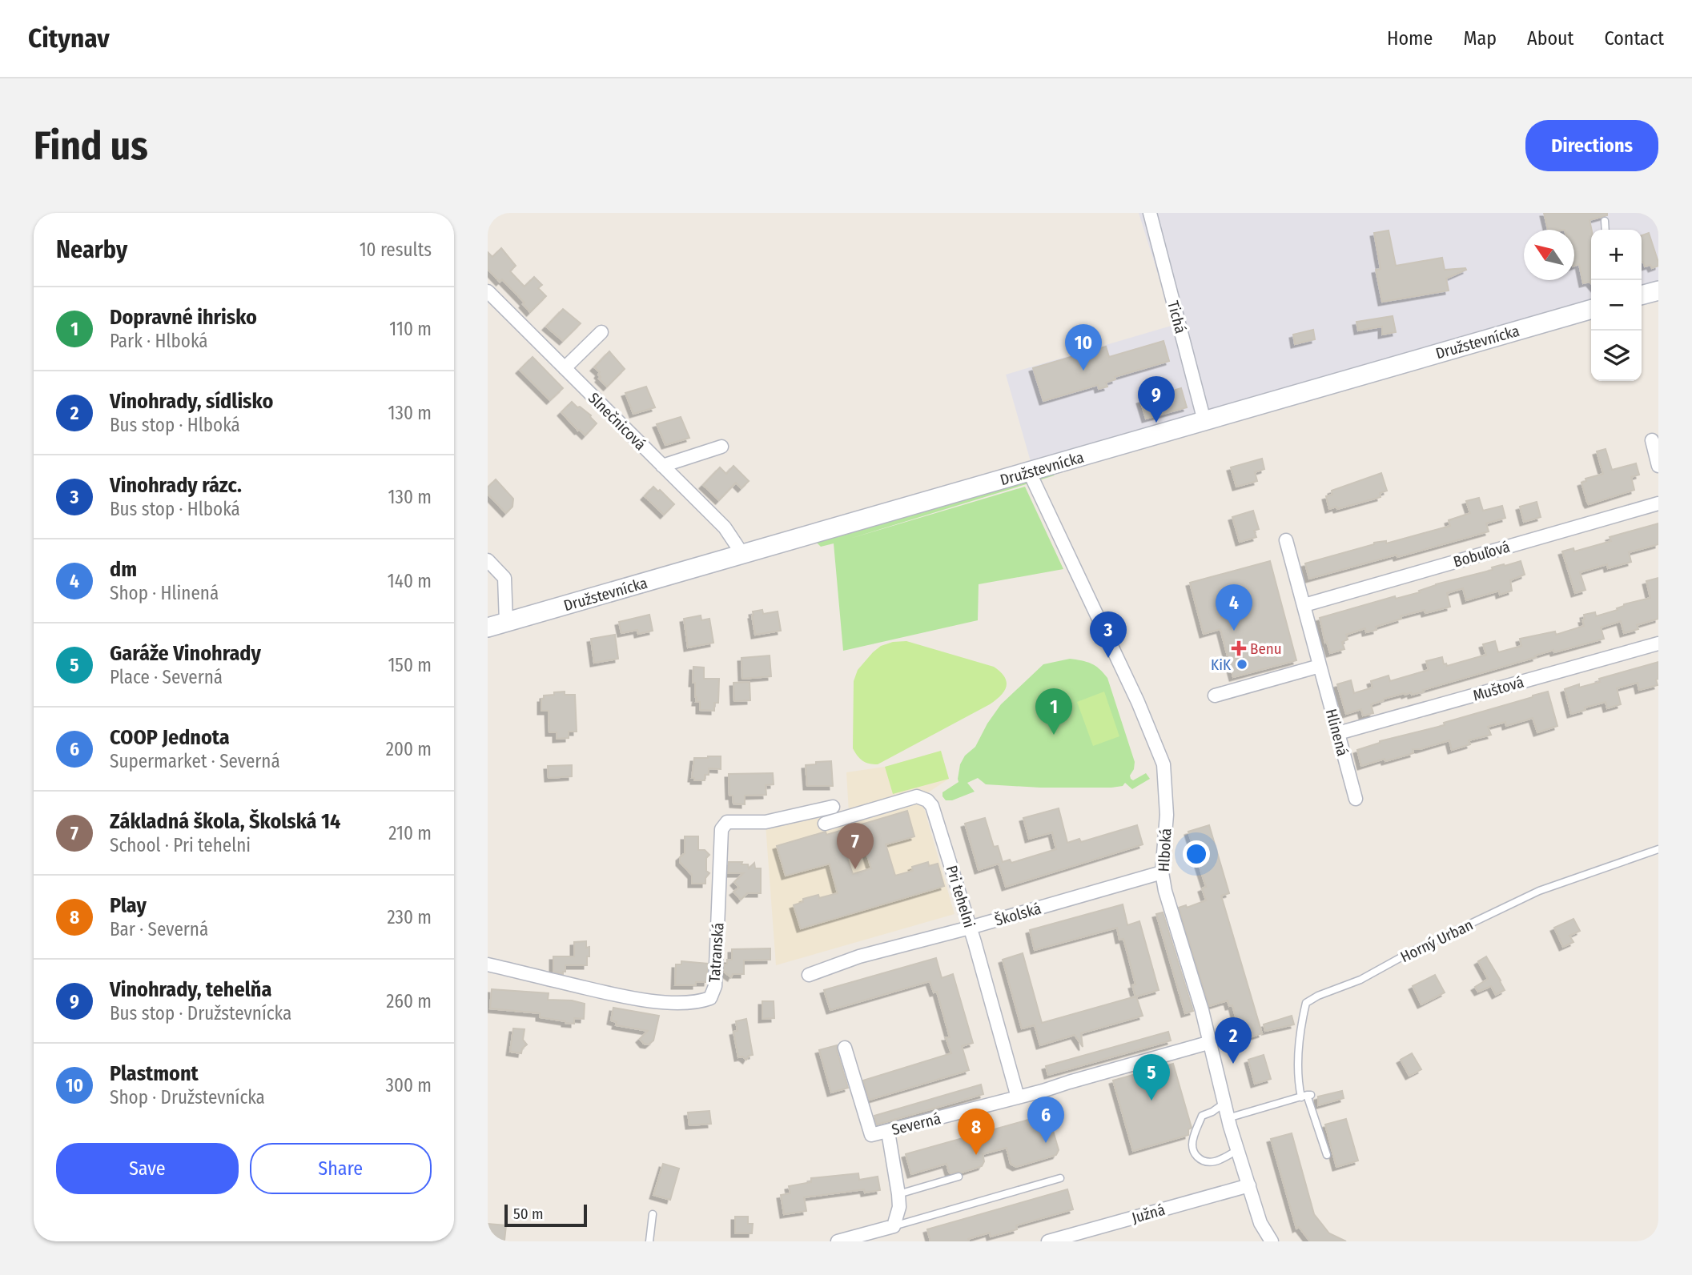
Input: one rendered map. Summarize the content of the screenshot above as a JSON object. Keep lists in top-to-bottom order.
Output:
{
  "streets": {
    "main road": ["Družstevnícka"],
    "street": [
      "Tichá",
      "Slnečnicová",
      "Bobuľová",
      "Muštová",
      "Hlinená",
      "Hlboká",
      "Pri tehelni",
      "Školská",
      "Tatranská",
      "Severná",
      "Južná"
    ],
    "lane": ["Horný Urban"]
  },
  "crossings": [
    ["Tichá", "Družstevnícka"],
    ["Družstevnícka", "Slnečnicová"],
    ["Družstevnícka", "Hlboká"],
    ["Bobuľová", "Hlinená"],
    ["Muštová", "Hlinená"],
    ["Hlboká", "Školská"],
    ["Hlboká", "Severná"],
    ["Hlboká", "Južná"],
    ["Pri tehelni", "Školská"],
    ["Pri tehelni", "Severná"]
  ],
  "places": {
    "health": ["Benu"],
    "other": ["KiK"]
  },
  "scale_bar": "50 m",
  "north": "top left",
  "page": {
    "header": "Citynav",
    "nav": [
      "Home",
      "Map",
      "About",
      "Contact"
    ],
    "buttons": [
      "Directions",
      ["Save", "Share"]
    ],
    "title": "Find us",
    "heading": ["Nearby", "10 results"],
    "map_buttons": ["+", "−"],
    "list": [
      {
        "mark": "1",
        "name": "Dopravné ihrisko",
        "note": "Park · Hlboká",
        "value": "110 m"
      },
      {
        "mark": "2",
        "name": "Vinohrady, sídlisko",
        "note": "Bus stop · Hlboká",
        "value": "130 m"
      },
      {
        "mark": "3",
        "name": "Vinohrady rázc.",
        "note": "Bus stop · Hlboká",
        "value": "130 m"
      },
      {
        "mark": "4",
        "name": "dm",
        "note": "Shop · Hlinená",
        "value": "140 m"
      },
      {
        "mark": "5",
        "name": "Garáže Vinohrady",
        "note": "Place · Severná",
        "value": "150 m"
      },
      {
        "mark": "6",
        "name": "COOP Jednota",
        "note": "Supermarket · Severná",
        "value": "200 m"
      },
      {
        "mark": "7",
        "name": "Základná škola, Školská 14",
        "note": "School · Pri tehelni",
        "value": "210 m"
      },
      {
        "mark": "8",
        "name": "Play",
        "note": "Bar · Severná",
        "value": "230 m"
      },
      {
        "mark": "9",
        "name": "Vinohrady, tehelňa",
        "note": "Bus stop · Družstevnícka",
        "value": "260 m"
      },
      {
        "mark": "10",
        "name": "Plastmont",
        "note": "Shop · Družstevnícka",
        "value": "300 m"
      }
    ],
    "pins": [
      "10",
      "9",
      "4",
      "3",
      "1",
      "7",
      "2",
      "5",
      "6",
      "8"
    ],
    "scale": "50 m"
  }
}
